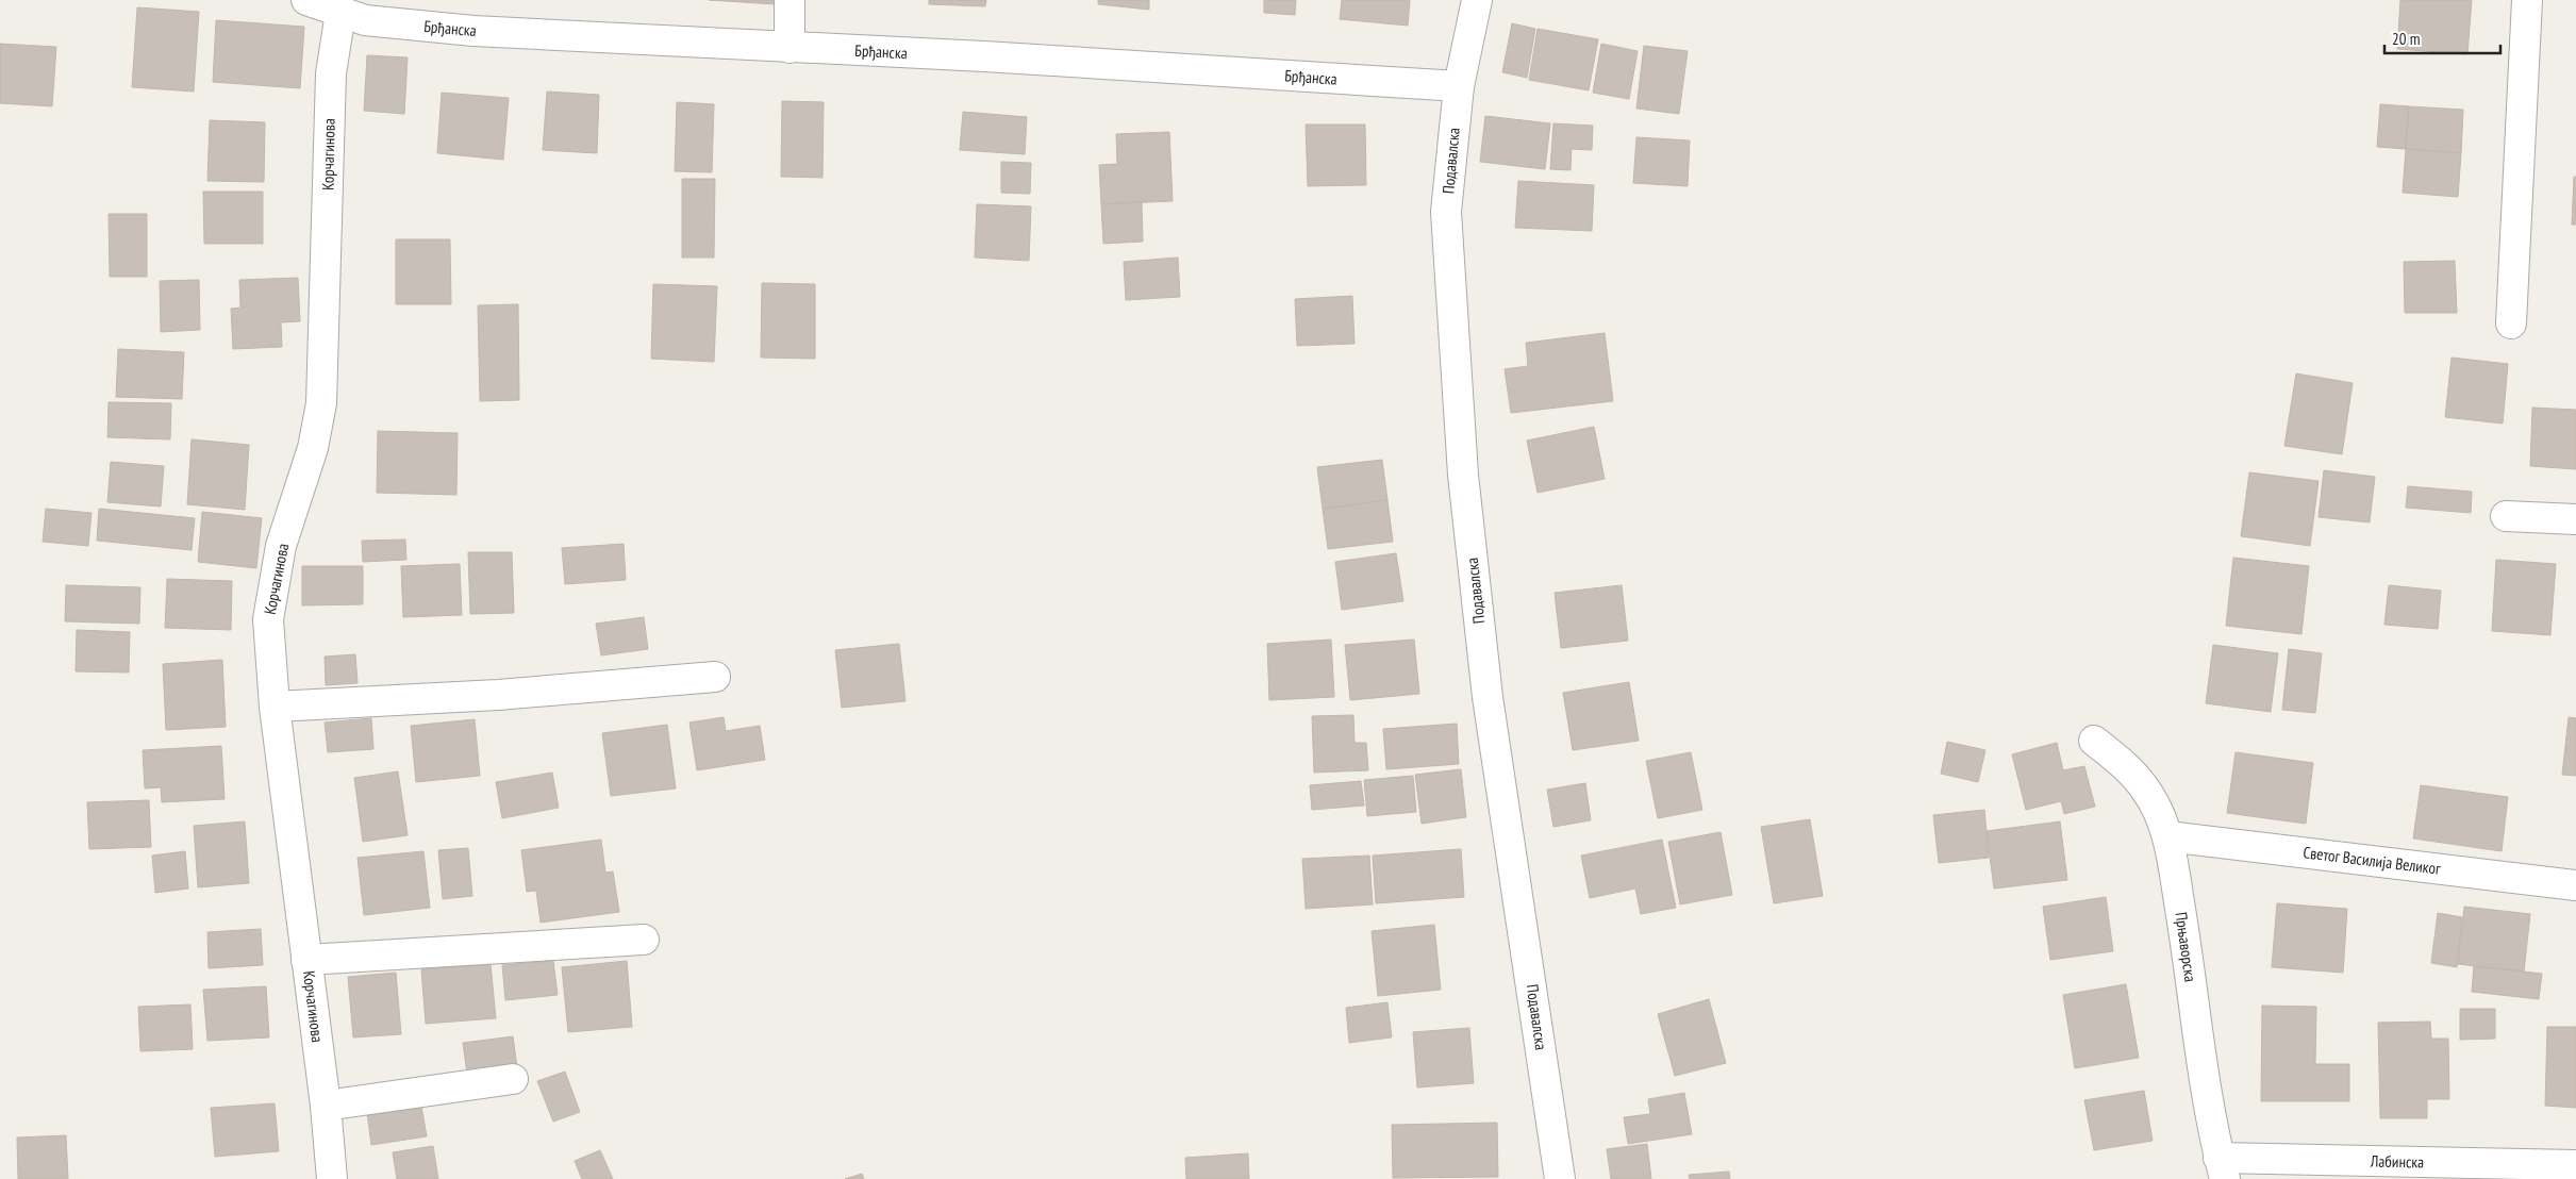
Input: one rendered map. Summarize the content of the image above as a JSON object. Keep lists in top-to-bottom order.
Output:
{
  "streets": {
    "street": [
      "Брђанска",
      "Корчагинова",
      "Подавалска",
      "Светог Василија Великог",
      "Прњаворска",
      "Лабинска"
    ]
  },
  "crossings": [
    ["Брђанска", "Корчагинова"],
    ["Брђанска", "Подавалска"],
    ["Светог Василија Великог", "Прњаворска"],
    ["Прњаворска", "Лабинска"]
  ],
  "scale_bar": "20 m"
}
